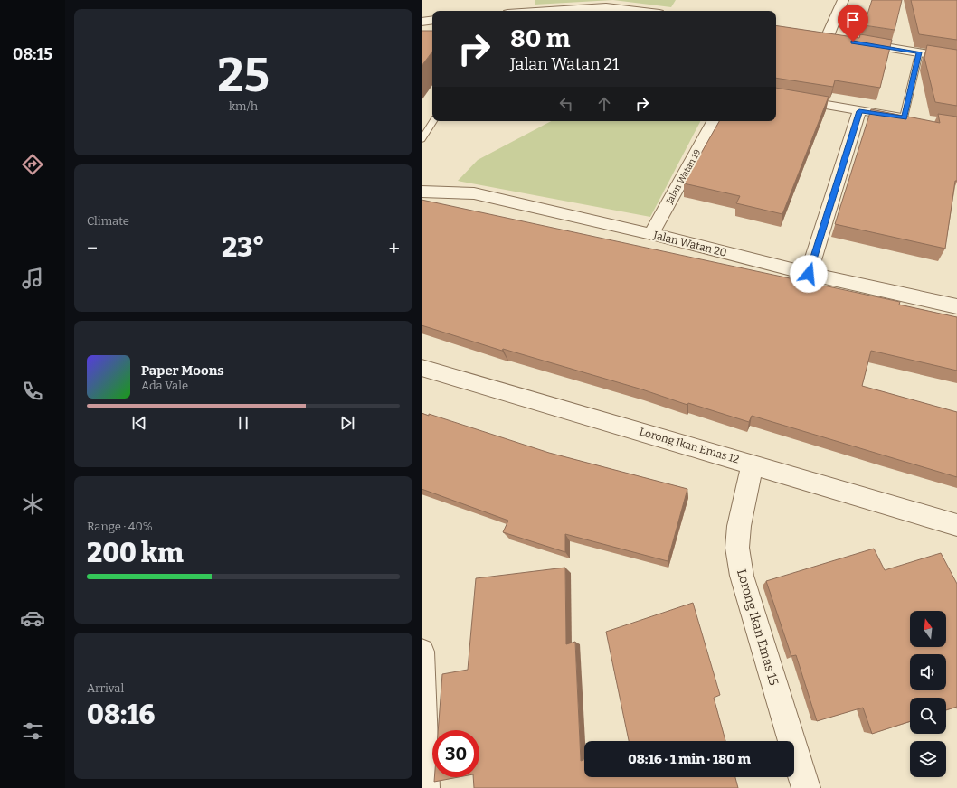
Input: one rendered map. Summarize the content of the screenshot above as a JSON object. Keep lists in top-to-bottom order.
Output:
{
  "streets": {
    "street": [
      "Jalan Watan 19",
      "Jalan Watan 20",
      "Lorong Ikan Emas 12",
      "Lorong Ikan Emas 15"
    ]
  },
  "crossings": [
    ["Jalan Watan 19", "Jalan Watan 20"],
    ["Lorong Ikan Emas 12", "Lorong Ikan Emas 15"]
  ],
  "north": "top",
  "page": {
    "tabs": "08:15",
    "tile": [
      ["25", "km/h"],
      "Climate",
      ["Range · 40%", "200 km"],
      ["Arrival", "08:16"]
    ],
    "turn": ["80 m", "Jalan Watan 21"],
    "heat": ["−", "23°", "+"],
    "song": ["Paper Moons", "Ada Vale"],
    "limit": "30",
    "trip": "08:16 · 1 min · 180 m"
  }
}
